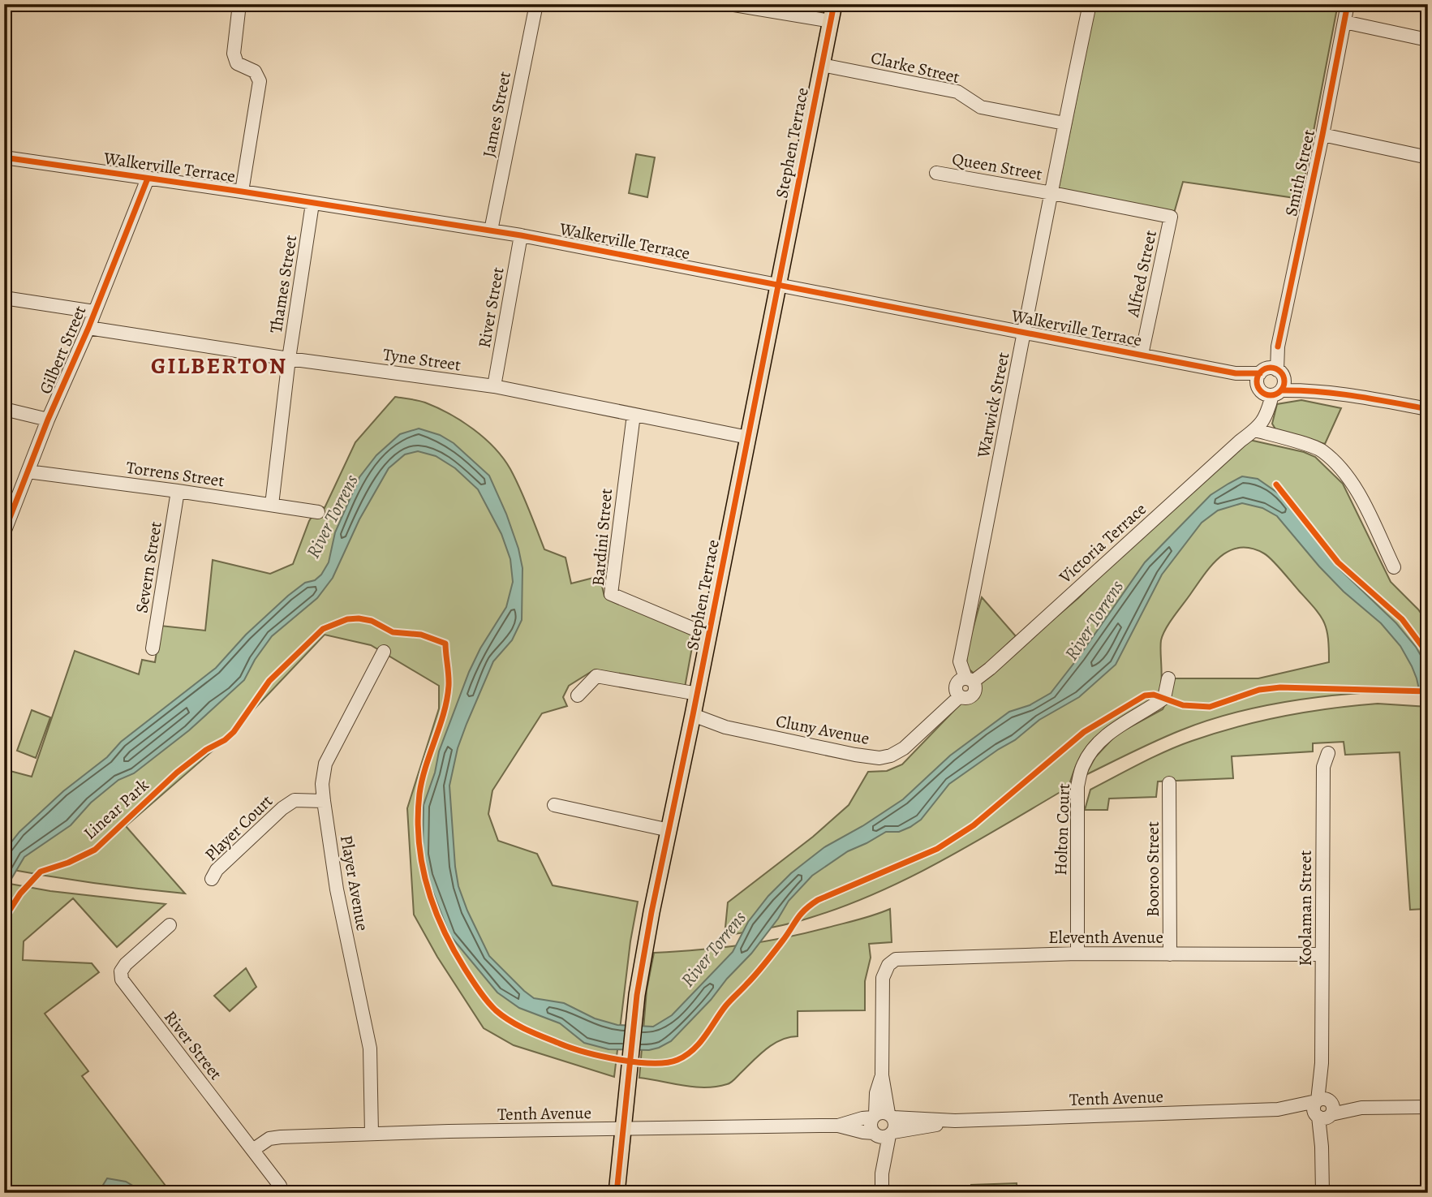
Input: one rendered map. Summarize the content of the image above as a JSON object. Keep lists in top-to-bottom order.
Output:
{
  "streets": {
    "main road": ["Stephen Terrace"],
    "street": [
      "Clarke Street",
      "James Street",
      "Queen Street",
      "Walkerville Terrace",
      "Smith Street",
      "Alfred Street",
      "Thames Street",
      "River Street",
      "Gilbert Street",
      "Tyne Street",
      "Warwick Street",
      "Torrens Street",
      "Bardini Street",
      "Victoria Terrace",
      "Severn Street",
      "Cluny Avenue",
      "Player Court",
      "Holton Court",
      "Booroo Street",
      "Player Avenue",
      "Koolaman Street",
      "Eleventh Avenue",
      "Tenth Avenue"
    ],
    "cycle path": ["Linear Park"]
  },
  "crossings": [
    ["Clarke Street", "Stephen Terrace"],
    ["Clarke Street", "Warwick Street"],
    ["James Street", "Walkerville Terrace"],
    ["Stephen Terrace", "Walkerville Terrace"],
    ["Stephen Terrace", "Tyne Street"],
    ["Stephen Terrace", "Bardini Street"],
    ["Stephen Terrace", "Cluny Avenue"],
    ["Stephen Terrace", "Tenth Avenue"],
    ["Queen Street", "Alfred Street"],
    ["Queen Street", "Warwick Street"],
    ["Walkerville Terrace", "Smith Street"],
    ["Walkerville Terrace", "Alfred Street"],
    ["Walkerville Terrace", "Thames Street"],
    ["Walkerville Terrace", "River Street"],
    ["Walkerville Terrace", "Gilbert Street"],
    ["Walkerville Terrace", "Warwick Street"],
    ["Walkerville Terrace", "Victoria Terrace"],
    ["Smith Street", "Victoria Terrace"],
    ["Alfred Street", "Warwick Street"],
    ["Thames Street", "Tyne Street"],
    ["Thames Street", "Torrens Street"],
    ["River Street", "Tyne Street"],
    ["River Street", "Tenth Avenue"],
    ["Gilbert Street", "Tyne Street"],
    ["Gilbert Street", "Torrens Street"],
    ["Tyne Street", "Bardini Street"],
    ["Warwick Street", "Victoria Terrace"],
    ["Torrens Street", "Severn Street"],
    ["Victoria Terrace", "Cluny Avenue"],
    ["Player Court", "Player Avenue"],
    ["Holton Court", "Eleventh Avenue"],
    ["Booroo Street", "Eleventh Avenue"],
    ["Player Avenue", "Tenth Avenue"],
    ["Koolaman Street", "Eleventh Avenue"],
    ["Koolaman Street", "Tenth Avenue"],
    ["Eleventh Avenue", "Tenth Avenue"]
  ],
  "districts": ["GILBERTON"],
  "water": ["River Torrens"]
}
